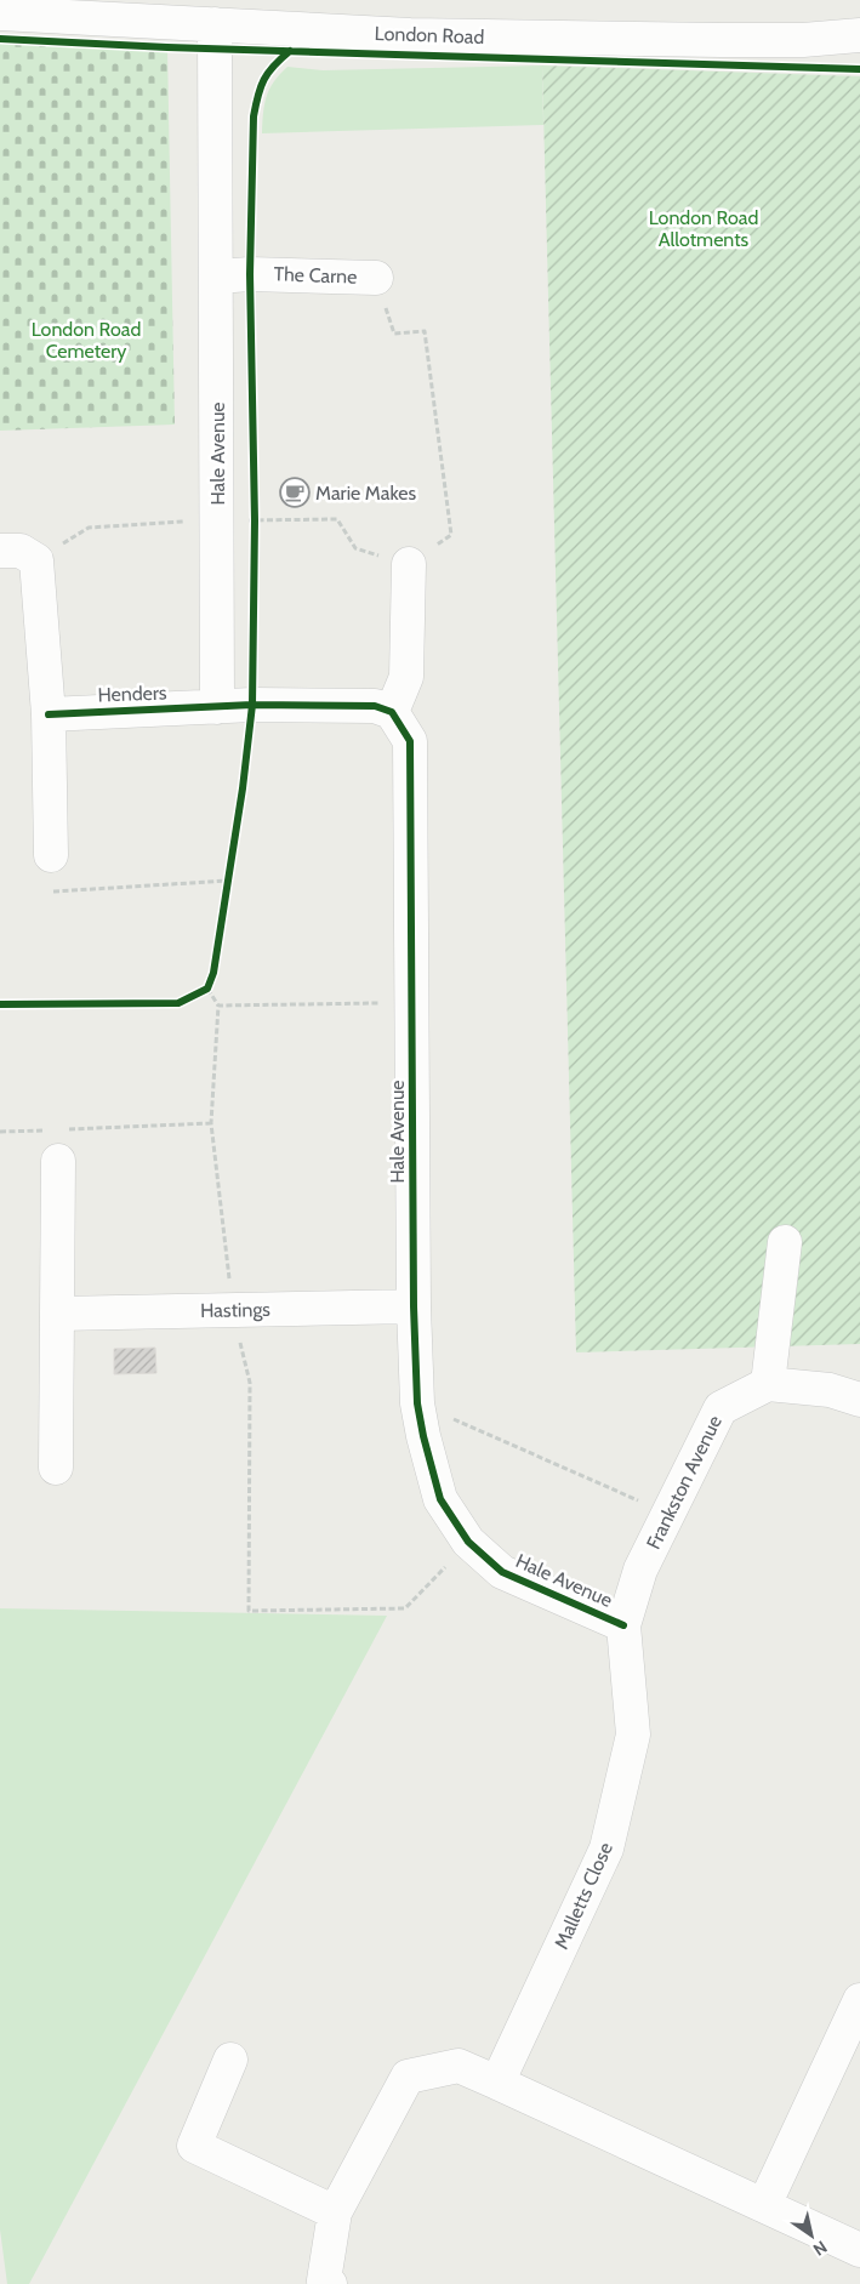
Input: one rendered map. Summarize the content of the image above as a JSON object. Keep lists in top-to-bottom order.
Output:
{
  "streets": {
    "street": [
      "London Road",
      "The Carne",
      "Hale Avenue",
      "Henders",
      "Hastings",
      "Frankston Avenue",
      "Malletts Close"
    ]
  },
  "crossings": [
    ["London Road", "Hale Avenue"],
    ["The Carne", "Hale Avenue"],
    ["Hale Avenue", "Henders"],
    ["Hale Avenue", "Hastings"],
    ["Hale Avenue", "Frankston Avenue"],
    ["Hale Avenue", "Malletts Close"],
    ["Frankston Avenue", "Malletts Close"]
  ],
  "parks": ["London Road Allotments", "London Road Cemetery"],
  "places": {
    "cafe": ["Marie Makes"]
  },
  "north": "bottom right"
}
